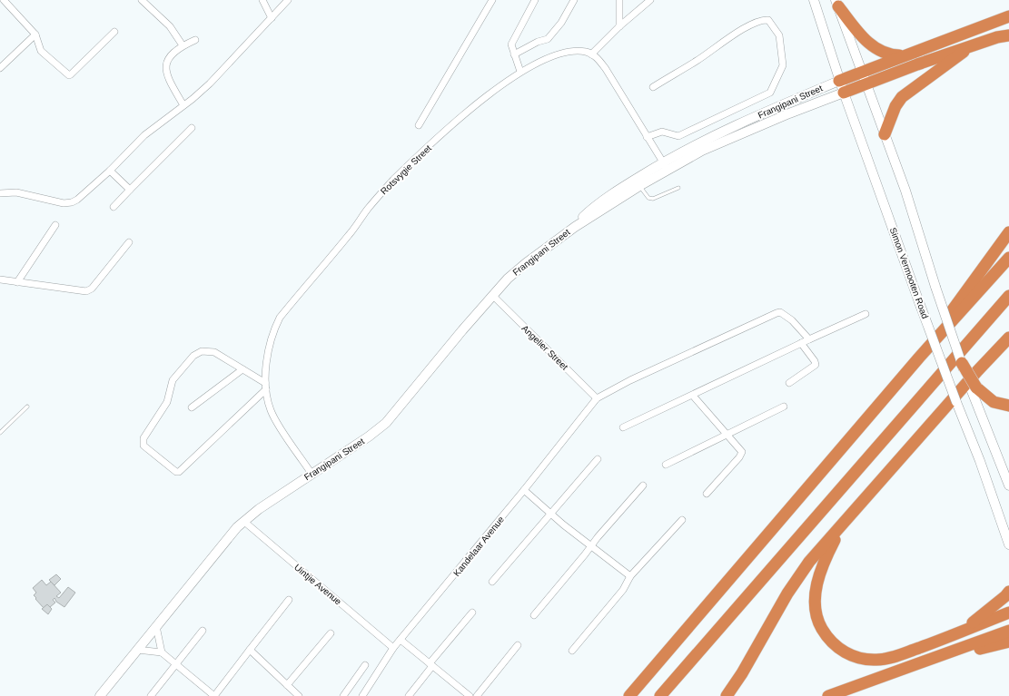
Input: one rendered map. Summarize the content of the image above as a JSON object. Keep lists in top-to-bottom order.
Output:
{
  "streets": {
    "street": [
      "Frangipani Street",
      "Rotsvygie Street",
      "Simon Vermooten Road",
      "Angelier Street",
      "Kandelaar Avenue",
      "Uintjie Avenue"
    ]
  },
  "crossings": [
    ["Frangipani Street", "Rotsvygie Street"],
    ["Frangipani Street", "Simon Vermooten Road"],
    ["Frangipani Street", "Angelier Street"],
    ["Frangipani Street", "Uintjie Avenue"],
    ["Angelier Street", "Kandelaar Avenue"],
    ["Kandelaar Avenue", "Uintjie Avenue"]
  ]
}
